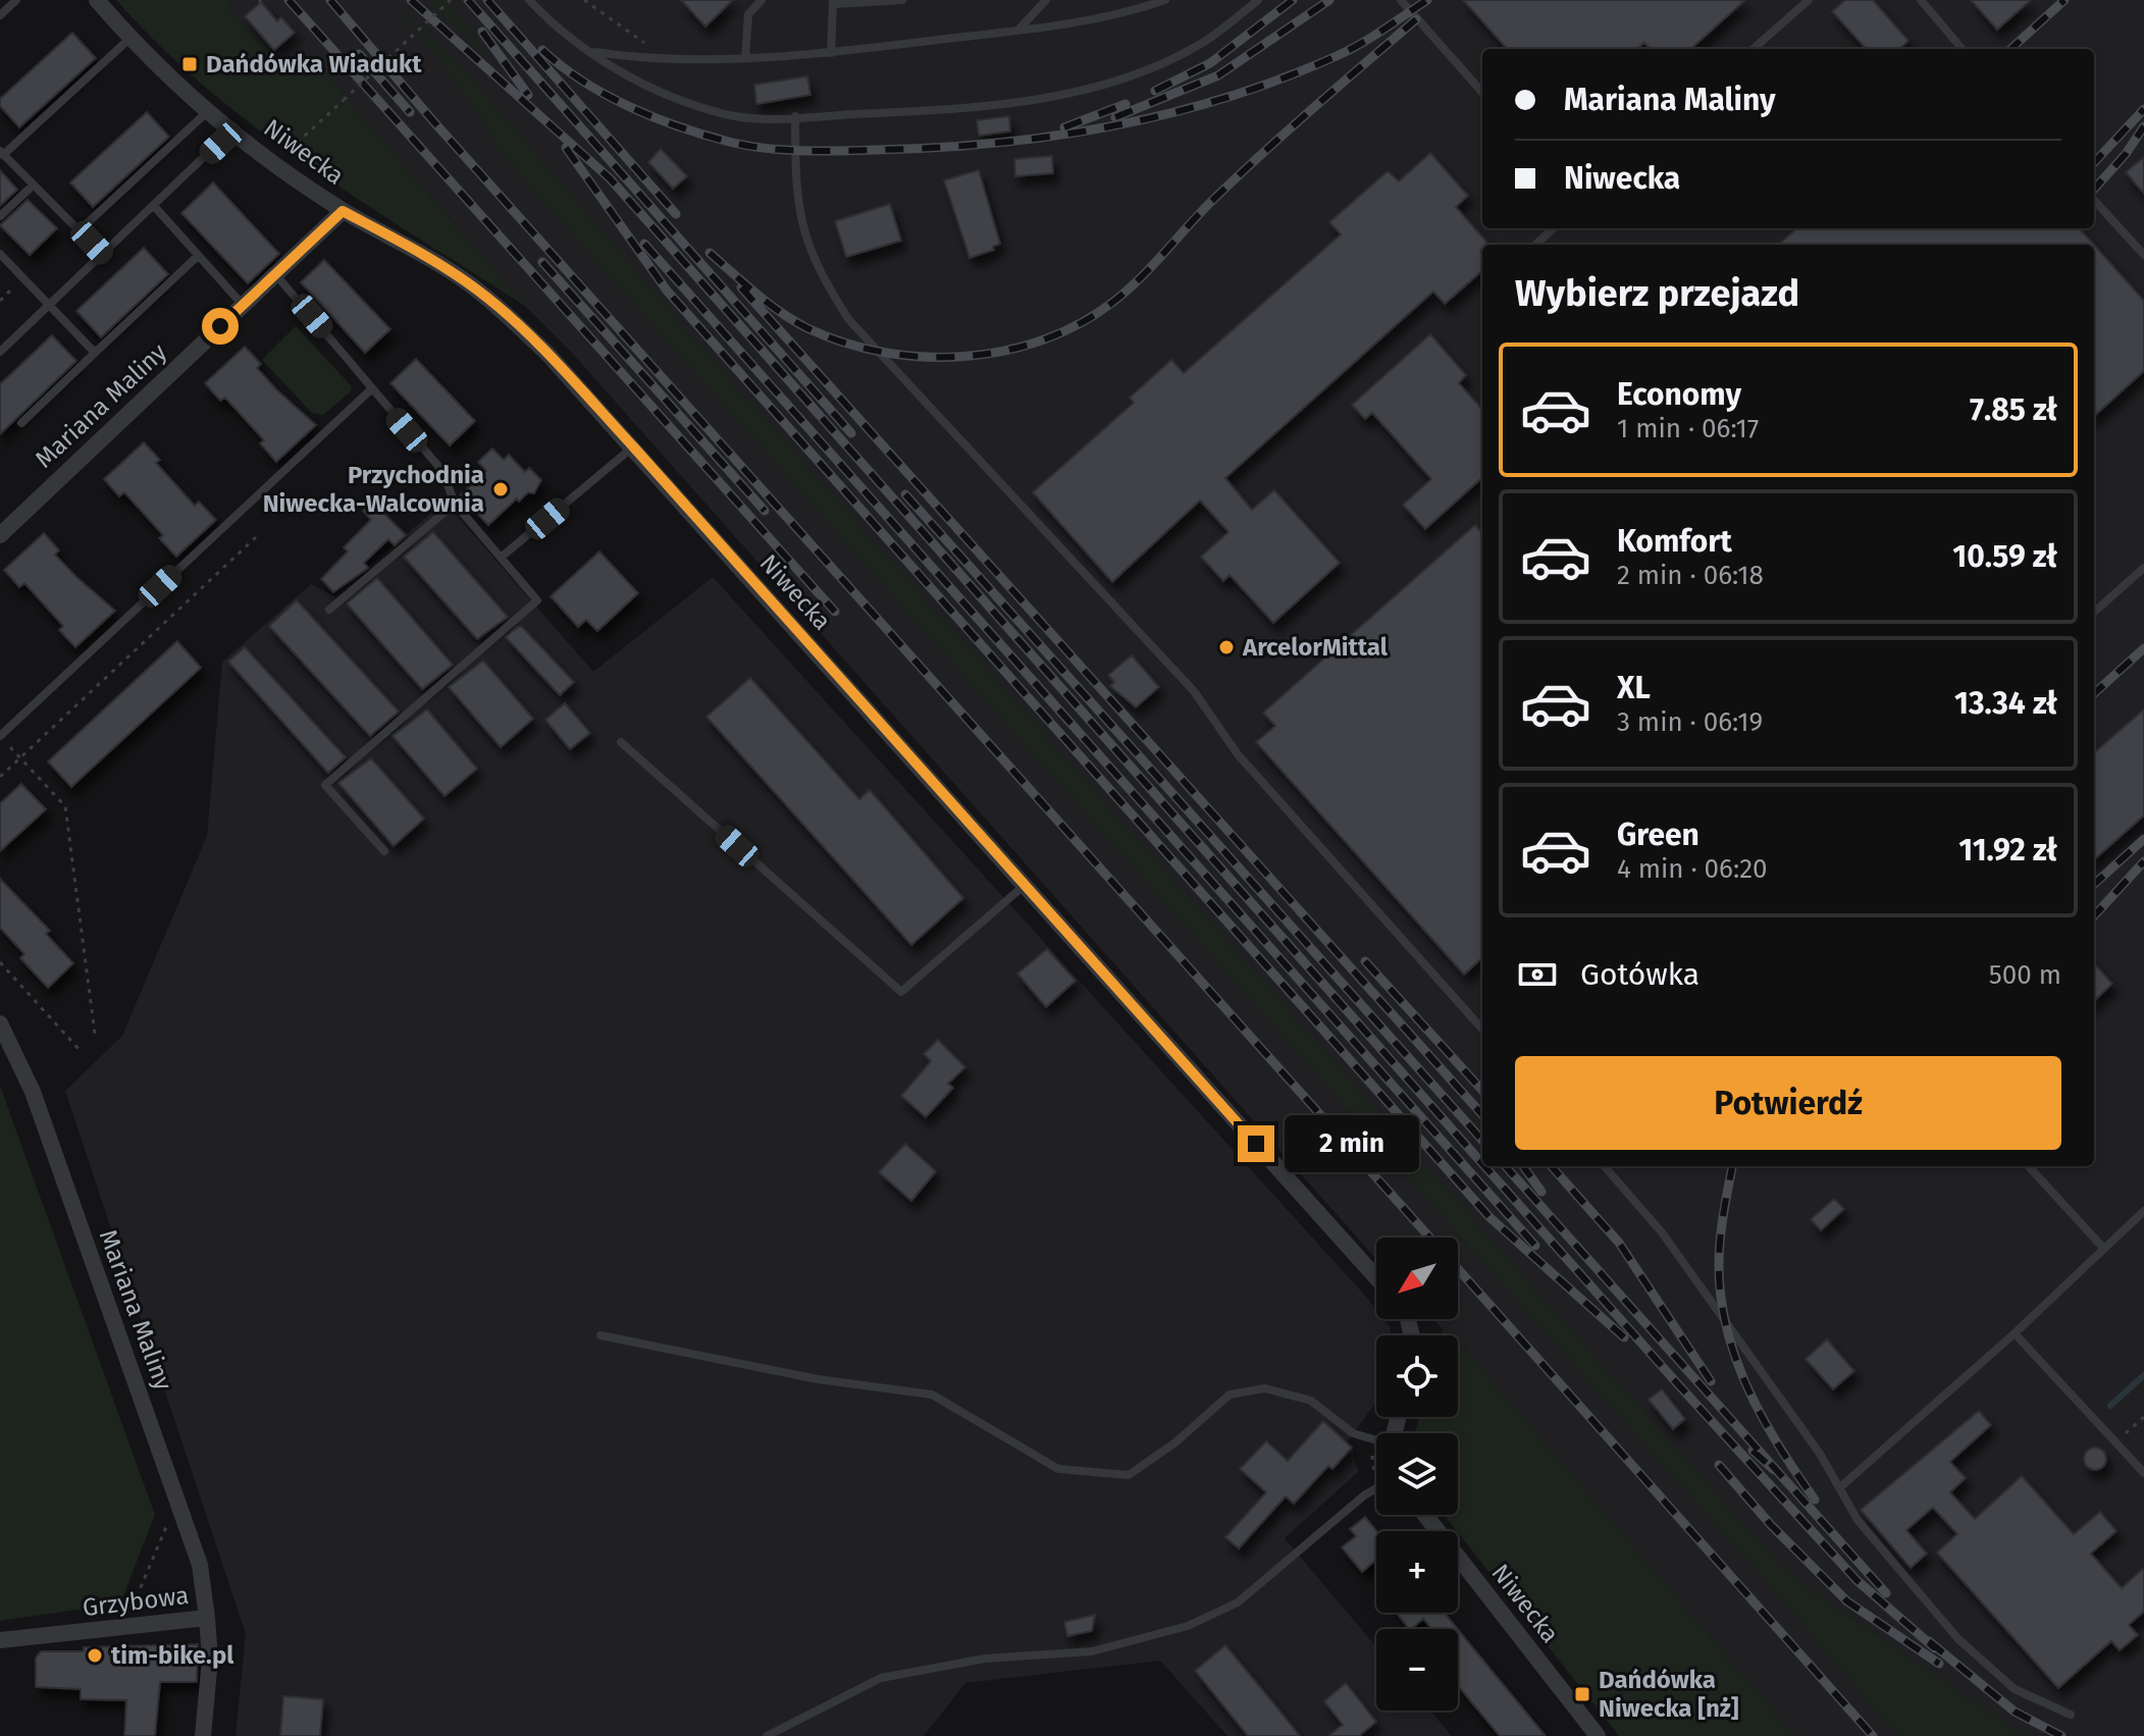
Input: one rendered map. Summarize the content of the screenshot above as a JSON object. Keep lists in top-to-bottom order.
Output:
{
  "streets": {
    "street": ["Niwecka", "Mariana Maliny", "Grzybowa"]
  },
  "crossings": [
    ["Niwecka", "Mariana Maliny"],
    ["Mariana Maliny", "Grzybowa"]
  ],
  "places": {
    "transit": ["Dańdówka Wiadukt", "Dańdówka Niwecka [nż]"],
    "other": ["Przychodnia Niwecka-Walcownia", "ArcelorMittal", "tim-bike.pl"]
  },
  "north": "bottom left",
  "page": {
    "banner": ["Mariana Maliny", "Niwecka"],
    "heading": "Wybierz przejazd",
    "list": [
      {
        "name": "Economy",
        "note": "1 min · 06:17",
        "value": "7.85 zł"
      },
      {
        "name": "Komfort",
        "note": "2 min · 06:18",
        "value": "10.59 zł"
      },
      {
        "name": "XL",
        "note": "3 min · 06:19",
        "value": "13.34 zł"
      },
      {
        "name": "Green",
        "note": "4 min · 06:20",
        "value": "11.92 zł"
      }
    ],
    "pay": ["Gotówka", "500 m"],
    "buttons": "Potwierdź",
    "bubble": "2 min",
    "map_buttons": ["+", "−"]
  }
}
